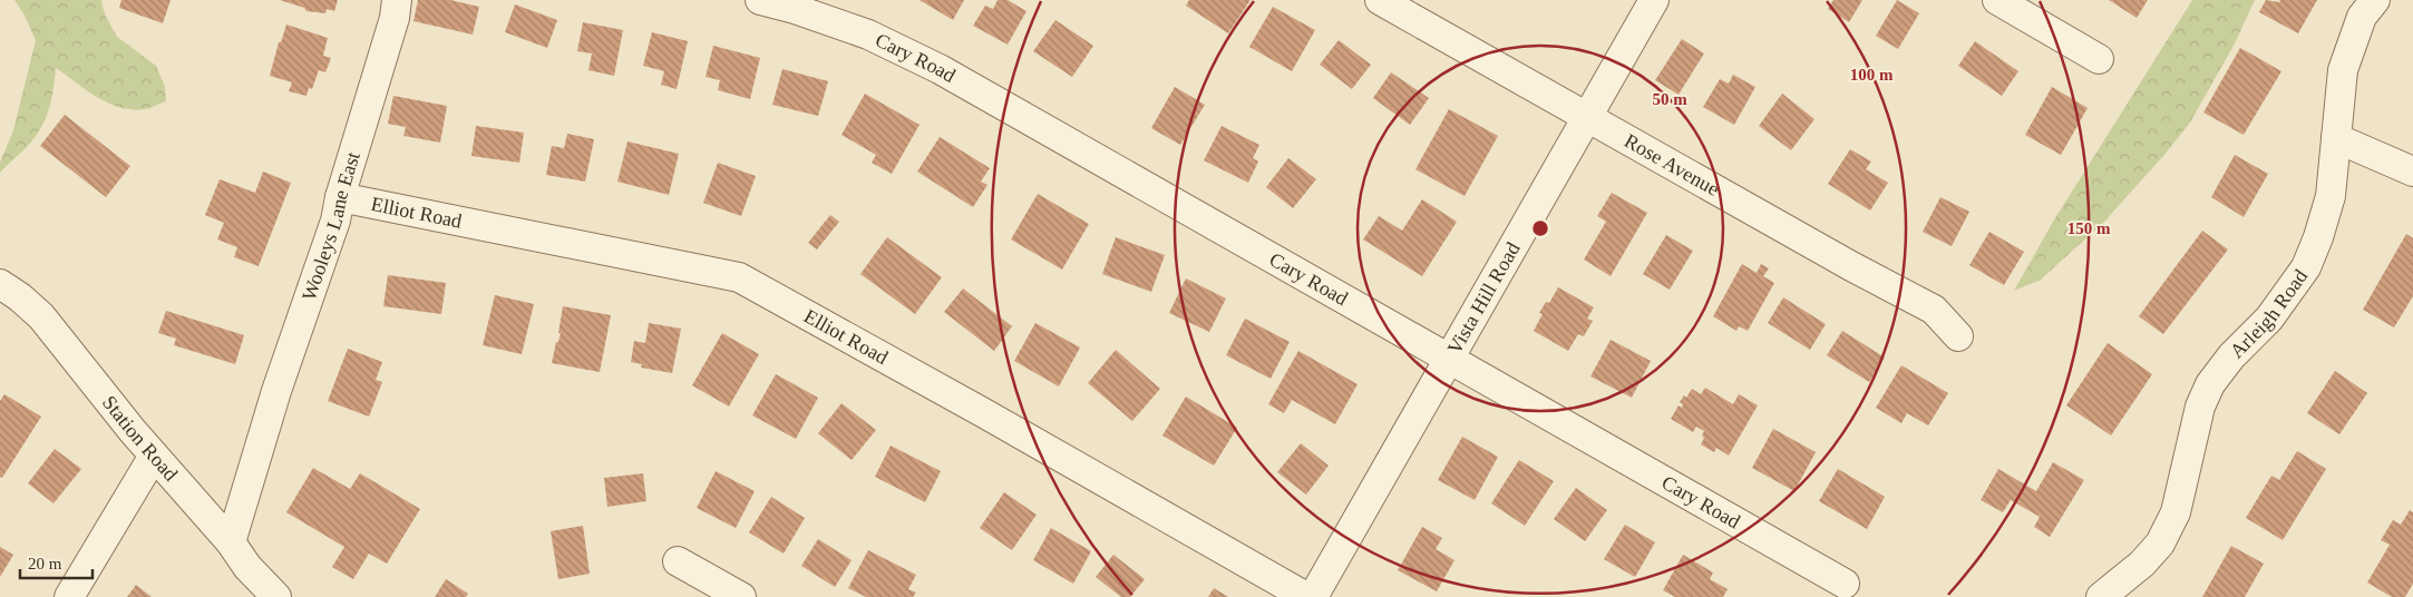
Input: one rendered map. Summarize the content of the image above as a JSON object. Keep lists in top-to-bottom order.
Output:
{
  "streets": {
    "street": [
      "Cary Road",
      "Rose Avenue",
      "Elliot Road",
      "Wooleys Lane East",
      "Vista Hill Road",
      "Arleigh Road",
      "Station Road"
    ]
  },
  "crossings": [
    ["Cary Road", "Vista Hill Road"],
    ["Rose Avenue", "Vista Hill Road"],
    ["Elliot Road", "Wooleys Lane East"],
    ["Wooleys Lane East", "Station Road"]
  ],
  "scale_bar": "20 m",
  "rings": ["100 m", "50 m", "150 m"]
}
